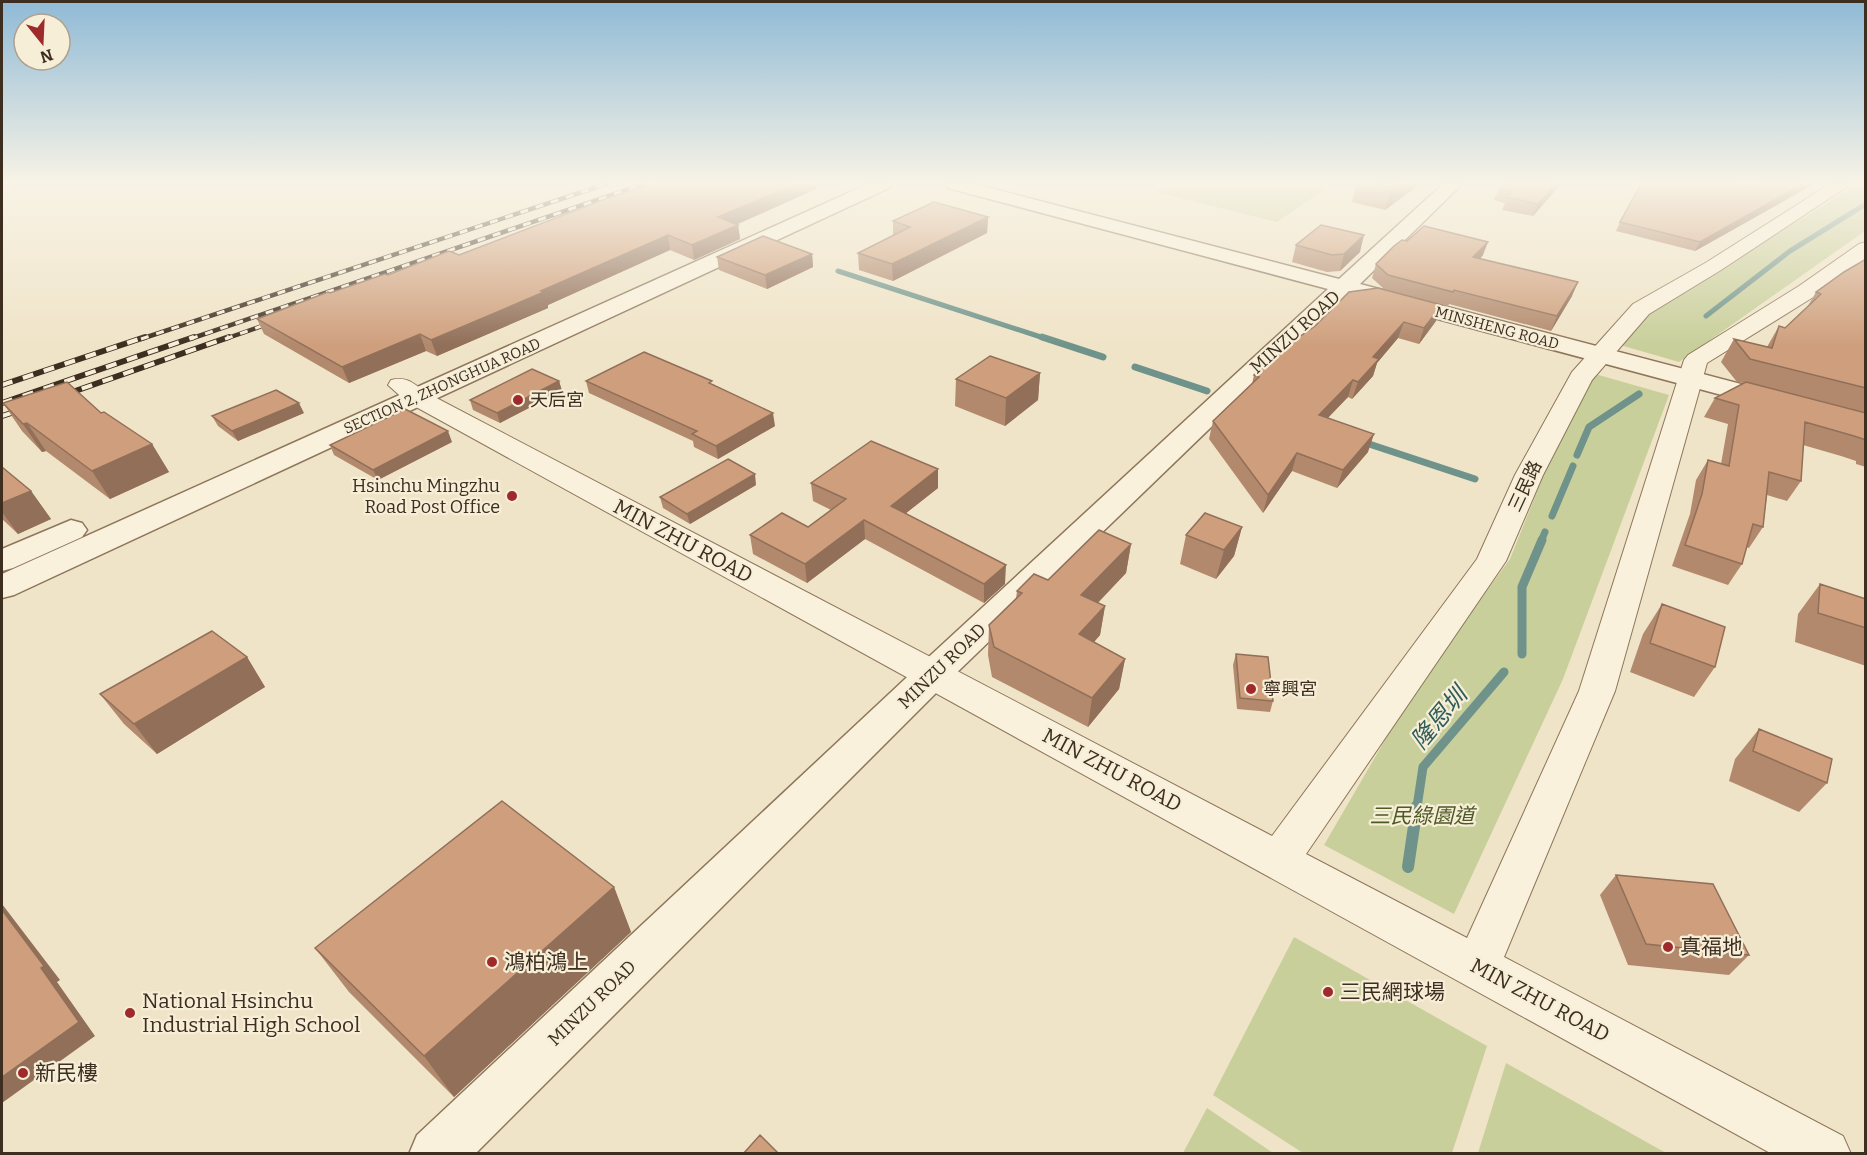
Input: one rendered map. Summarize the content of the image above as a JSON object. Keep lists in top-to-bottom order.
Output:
{
  "streets": {
    "street": [
      "MINSHENG ROAD",
      "MINZU ROAD",
      "SECTION 2, ZHONGHUA ROAD",
      "三民路",
      "MIN ZHU ROAD"
    ]
  },
  "crossings": [
    ["MINSHENG ROAD", "MINZU ROAD"],
    ["MINSHENG ROAD", "三民路"],
    ["MINZU ROAD", "MIN ZHU ROAD"],
    ["SECTION 2, ZHONGHUA ROAD", "MIN ZHU ROAD"],
    ["三民路", "MIN ZHU ROAD"]
  ],
  "water": ["隆恩圳"],
  "parks": ["三民綠園道"],
  "places": [
    "天后宮",
    "Hsinchu Mingzhu Road Post Office",
    "寧興宮",
    "真福地",
    "鴻柏鴻上",
    "三民網球場",
    "National Hsinchu Industrial High School",
    "新民樓"
  ],
  "north": "bottom"
}
